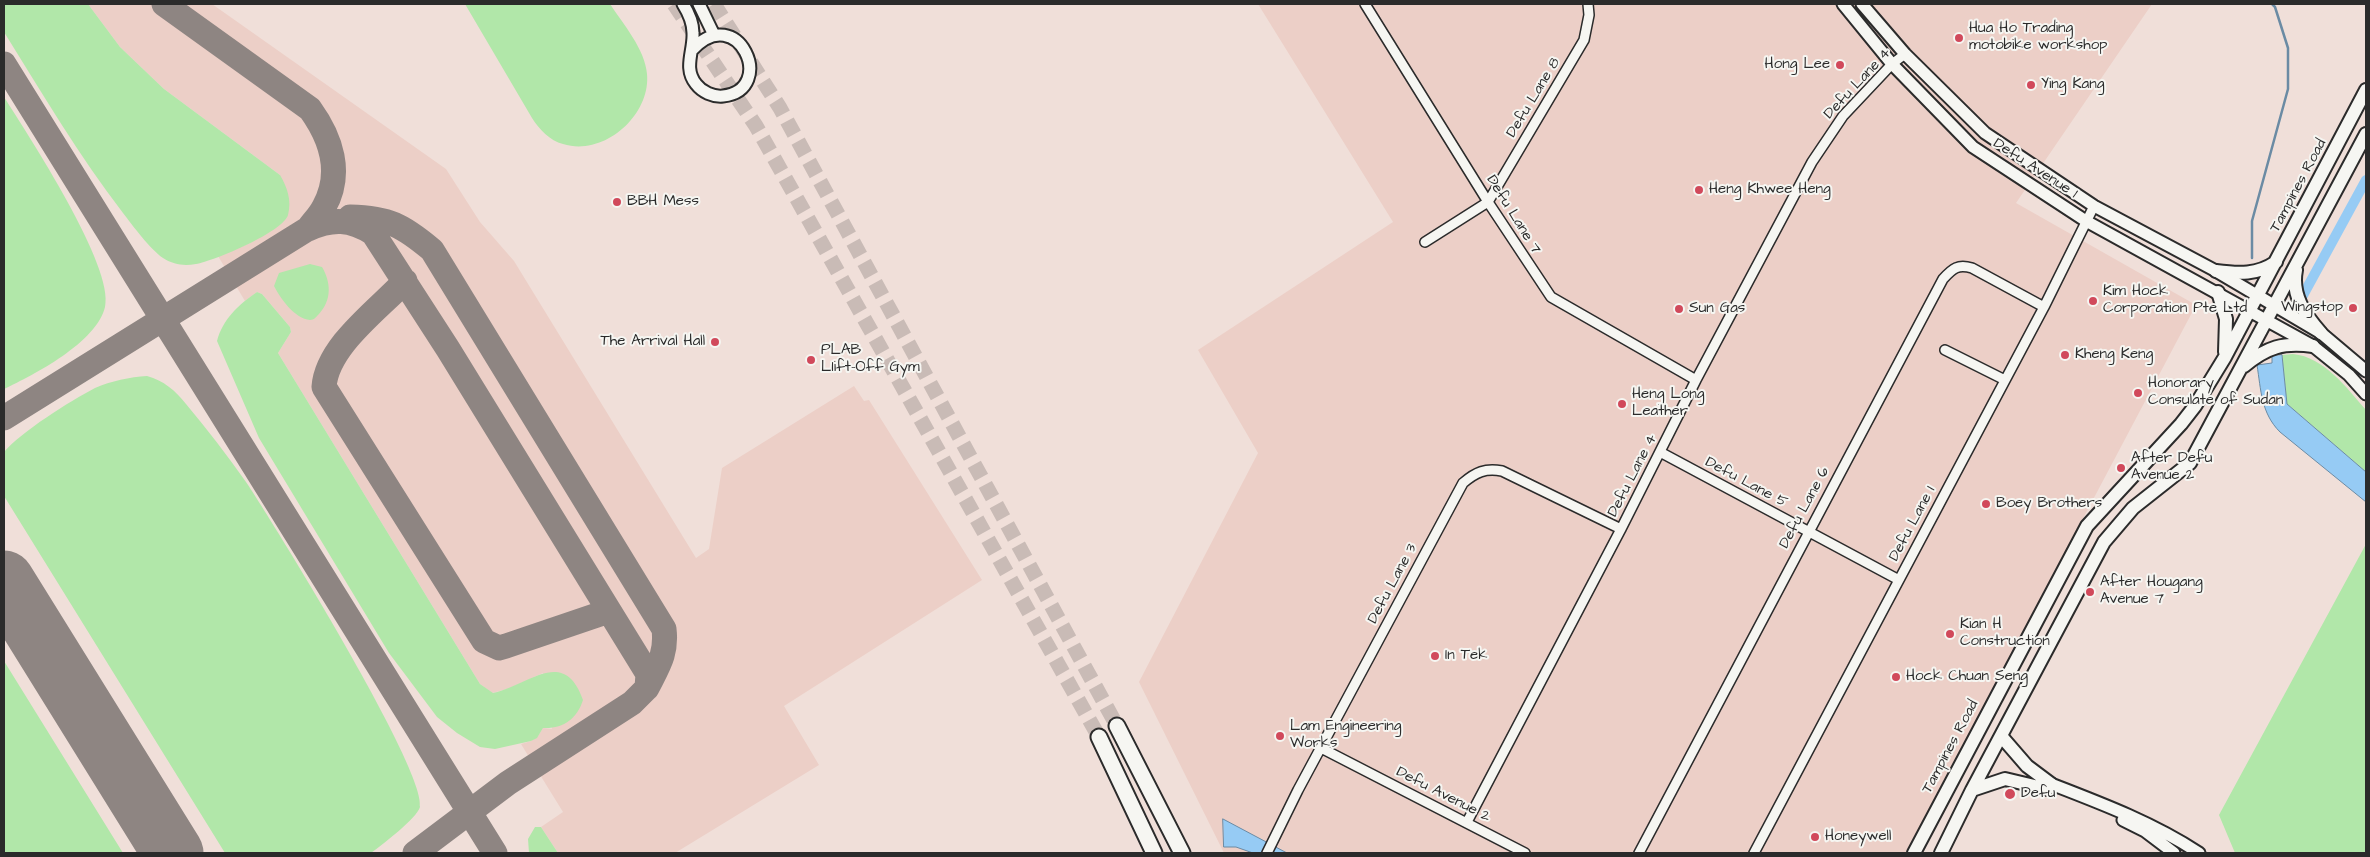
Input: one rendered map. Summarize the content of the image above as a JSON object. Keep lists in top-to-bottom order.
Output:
{
  "streets": {
    "main road": ["Defu Avenue 1", "Tampines Road"],
    "street": [
      "Defu Lane 4",
      "Defu Lane 8",
      "Defu Lane 7",
      "Defu Lane 5",
      "Defu Lane 6",
      "Defu Lane 1",
      "Defu Lane 3",
      "Defu Avenue 2"
    ]
  },
  "crossings": [
    ["Defu Lane 4", "Defu Avenue 1"],
    ["Defu Lane 4", "Defu Lane 7"],
    ["Defu Lane 4", "Defu Lane 5"],
    ["Defu Lane 4", "Defu Lane 3"],
    ["Defu Lane 4", "Defu Avenue 2"],
    ["Defu Lane 8", "Defu Lane 7"],
    ["Defu Avenue 1", "Tampines Road"],
    ["Defu Avenue 1", "Defu Lane 1"],
    ["Defu Lane 5", "Defu Lane 6"],
    ["Defu Lane 5", "Defu Lane 1"],
    ["Defu Lane 6", "Defu Lane 1"],
    ["Defu Lane 3", "Defu Avenue 2"]
  ],
  "places": [
    "Hua Ho Trading motobike workshop",
    "Hong Lee",
    "Ying Kang",
    "Heng Khwee Heng",
    "BBH Mess",
    "Kim Hock Corporation Pte Ltd",
    "Wingstop",
    "Sun Gas",
    "The Arrival Hall",
    "Kheng Keng",
    "PLAB LIift-Off Gym",
    "Honorary Consulate of Sudan",
    "Heng Long Leather",
    "After Defu Avenue 2",
    "Boey Brothers",
    "After Hougang Avenue 7",
    "Kian H Construction",
    "In Tek",
    "Hock Chuan Seng",
    "Lam Engineering Works",
    "Defu",
    "Honeywell"
  ]
}
